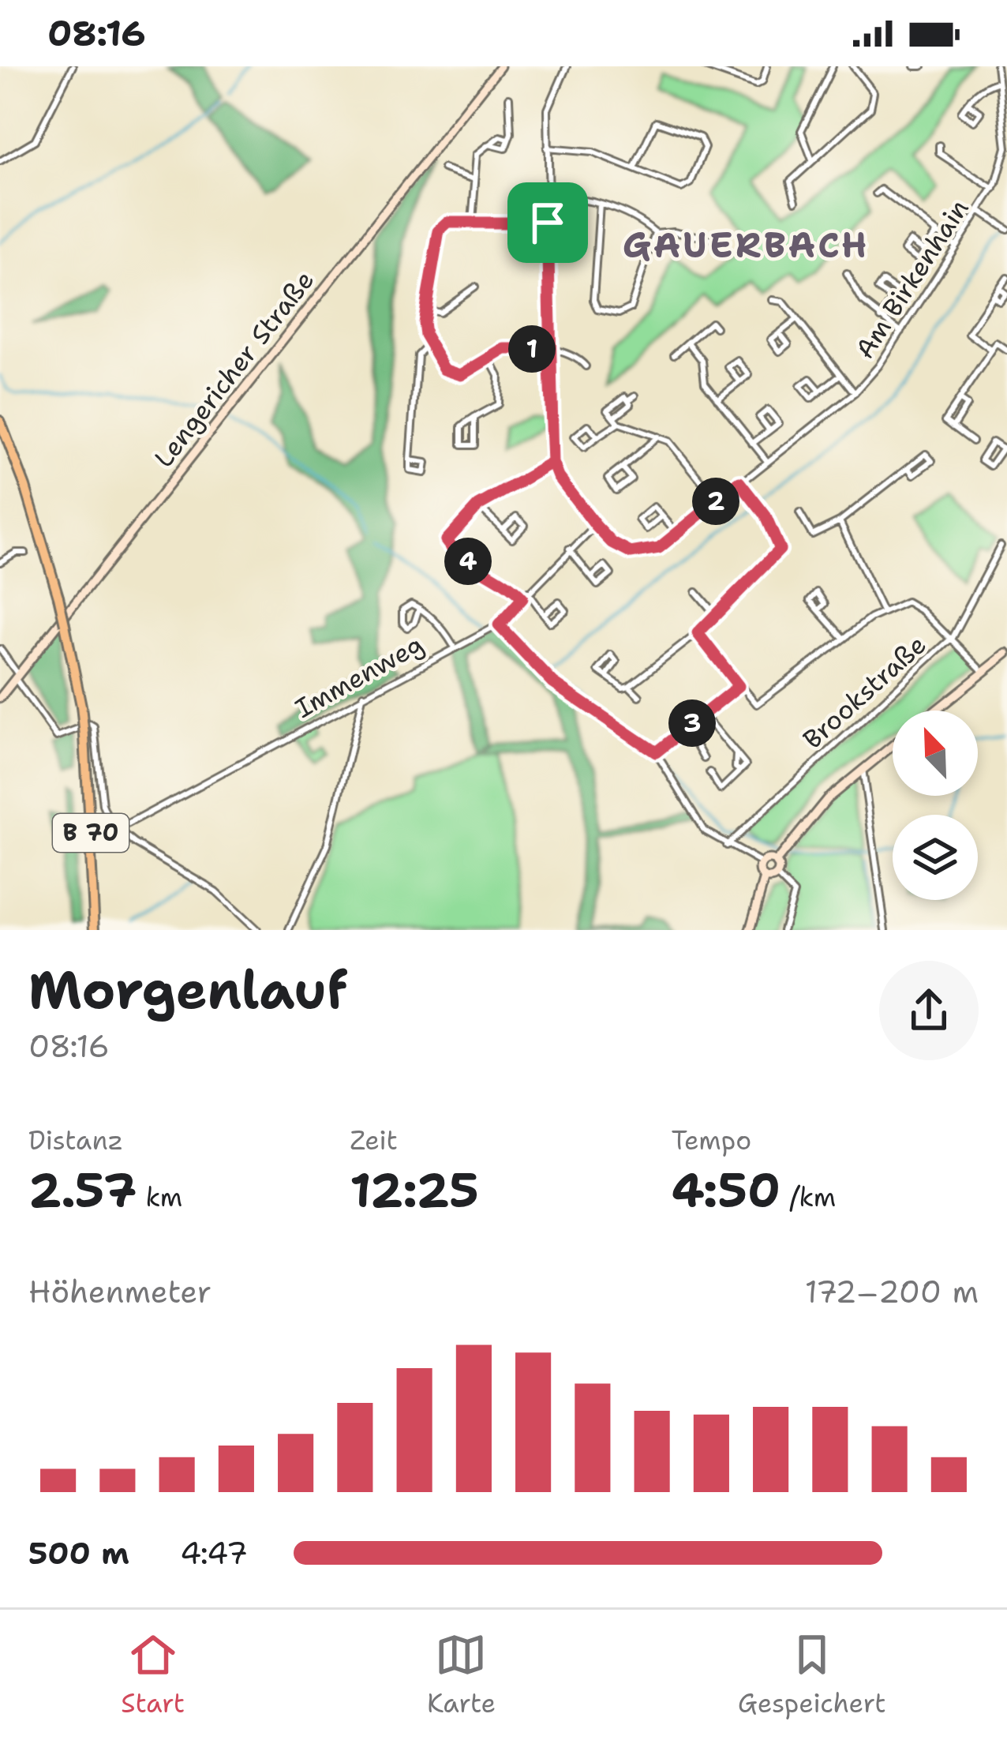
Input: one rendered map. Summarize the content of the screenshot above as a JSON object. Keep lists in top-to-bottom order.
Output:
{
  "streets": {
    "main road": ["Lengericher Straße", "B 70"],
    "street": ["Am Birkenhain", "Immenweg", "Brookstraße"]
  },
  "crossings": [
    ["Am Birkenhain", "Immenweg"]
  ],
  "districts": ["GAUERBACH"],
  "north": "top left",
  "page": {
    "status": "08:16",
    "pins": [
      "1",
      "2",
      "4",
      "3"
    ],
    "heading": ["Morgenlauf", "08:16"],
    "stats": [
      ["Distanz", "2.57 km"],
      ["Zeit", "12:25"],
      ["Tempo", "4:50 /km"]
    ],
    "chart": ["Höhenmeter", "172–200 m"],
    "list": [
      {
        "name": "500 m",
        "note": "4:47"
      }
    ],
    "tabs": ["Start", "Karte", "Gespeichert"]
  }
}
